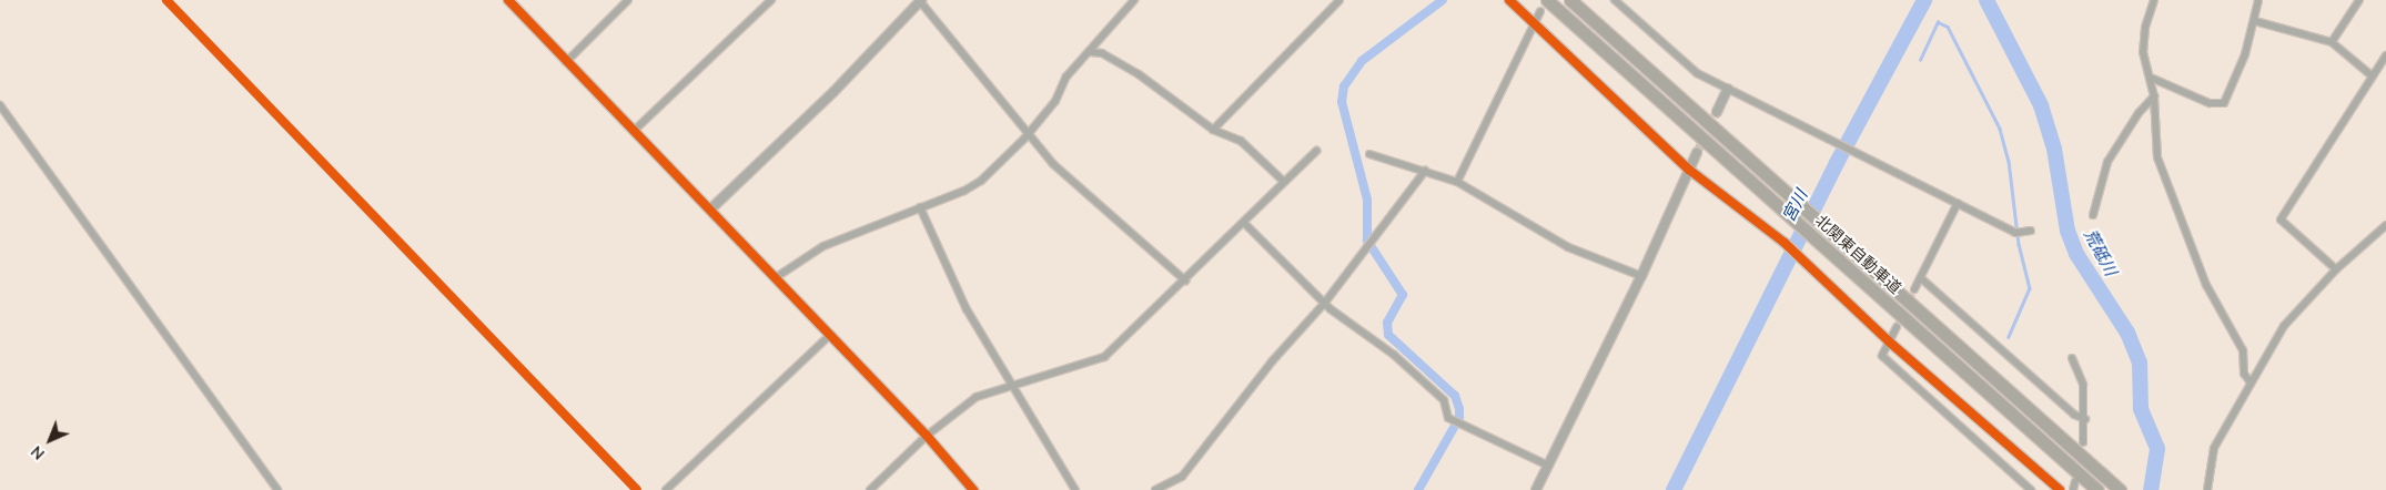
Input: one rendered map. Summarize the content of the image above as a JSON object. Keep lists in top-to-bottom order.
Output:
{
  "streets": {
    "highway": ["北関東自動車道"]
  },
  "water": ["宮川", "荒砥川"],
  "north": "bottom left"
}
